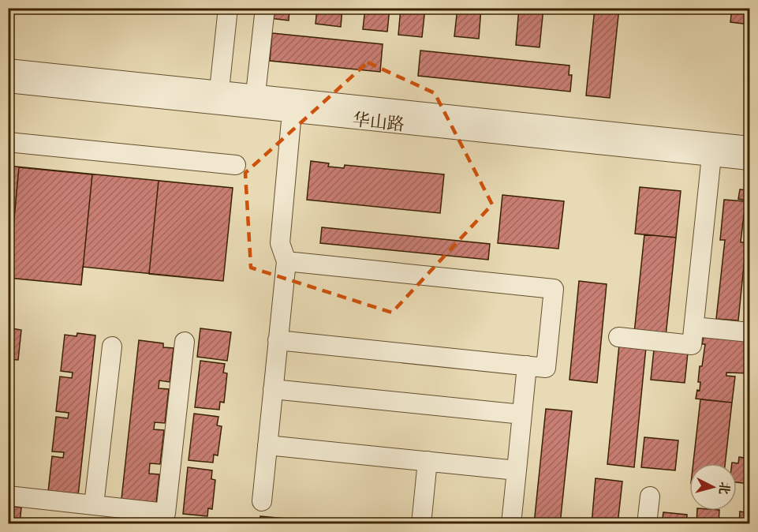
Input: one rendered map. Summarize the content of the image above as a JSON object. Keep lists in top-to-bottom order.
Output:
{
  "streets": {
    "street": ["华山路"]
  },
  "north": "right"
}
